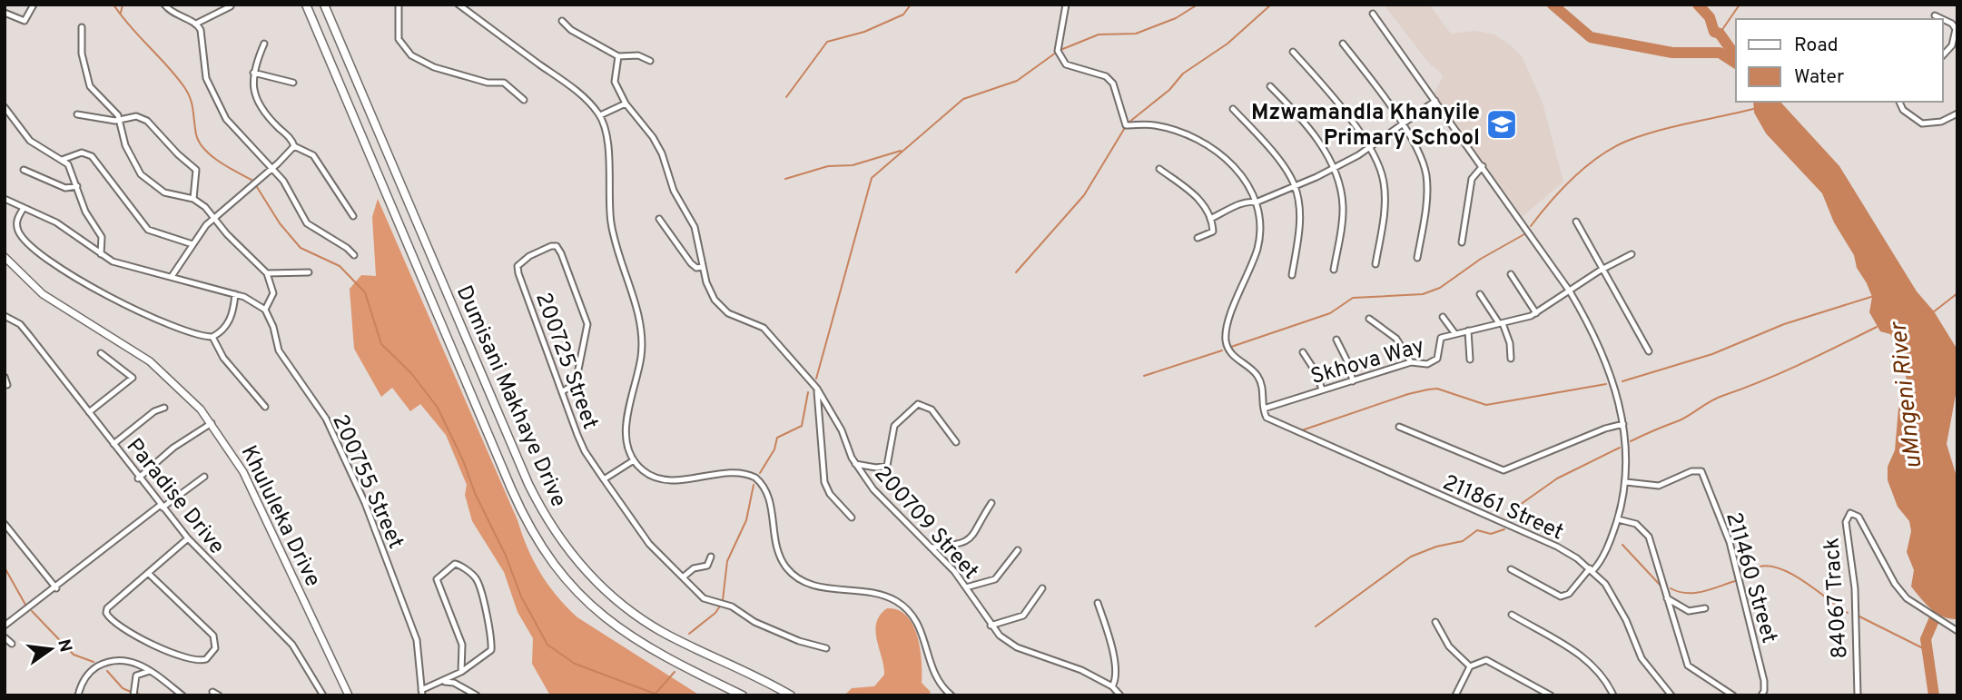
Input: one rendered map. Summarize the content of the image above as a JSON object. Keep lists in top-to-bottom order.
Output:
{
  "streets": {
    "main road": ["Dumisani Makhaye Drive"],
    "street": [
      "200725 Street",
      "Skhova Way",
      "200755 Street",
      "Paradise Drive",
      "211861 Street",
      "Khululeka Drive",
      "200709 Street",
      "211460 Street",
      "84067 Track"
    ]
  },
  "crossings": [
    ["Skhova Way", "211861 Street"]
  ],
  "water": ["uMngeni River"],
  "places": {
    "school or university": ["Mzwamandla Khanyile Primary School"]
  },
  "legend": ["Road", "Water"],
  "north": "right"
}
